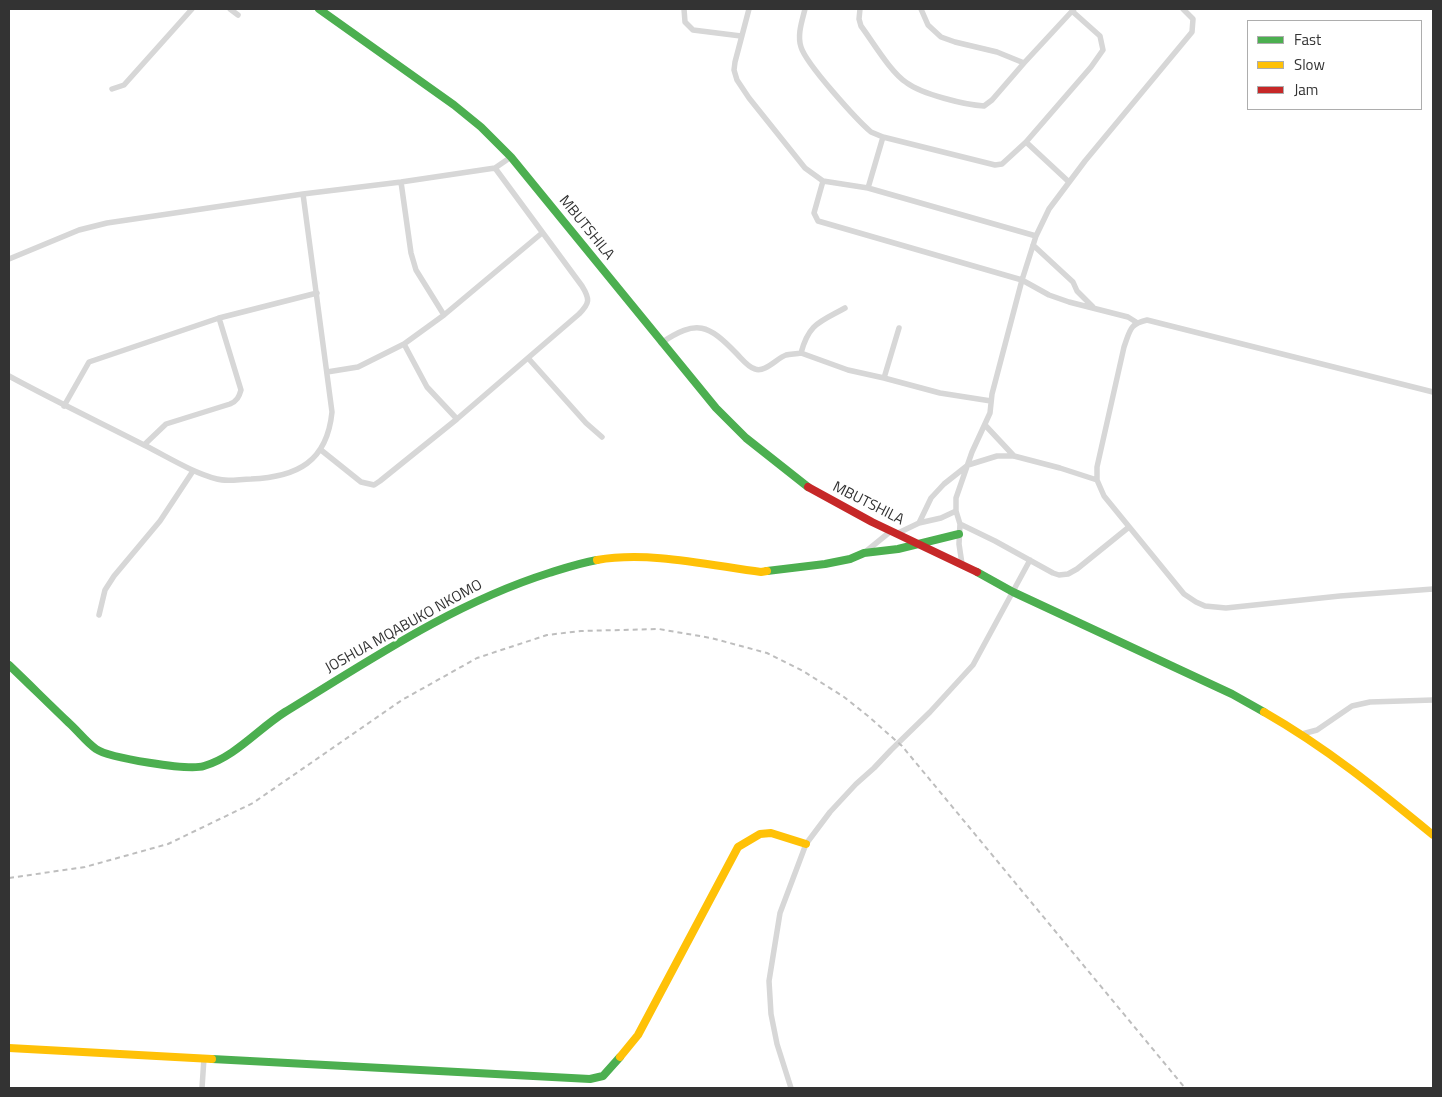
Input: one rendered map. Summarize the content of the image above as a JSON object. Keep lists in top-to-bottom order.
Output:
{
  "streets": {
    "street": ["MBUTSHILA", "JOSHUA MQABUKO NKOMO"]
  },
  "crossings": [
    ["MBUTSHILA", "JOSHUA MQABUKO NKOMO"]
  ],
  "legend": ["Fast", "Slow", "Jam"]
}
